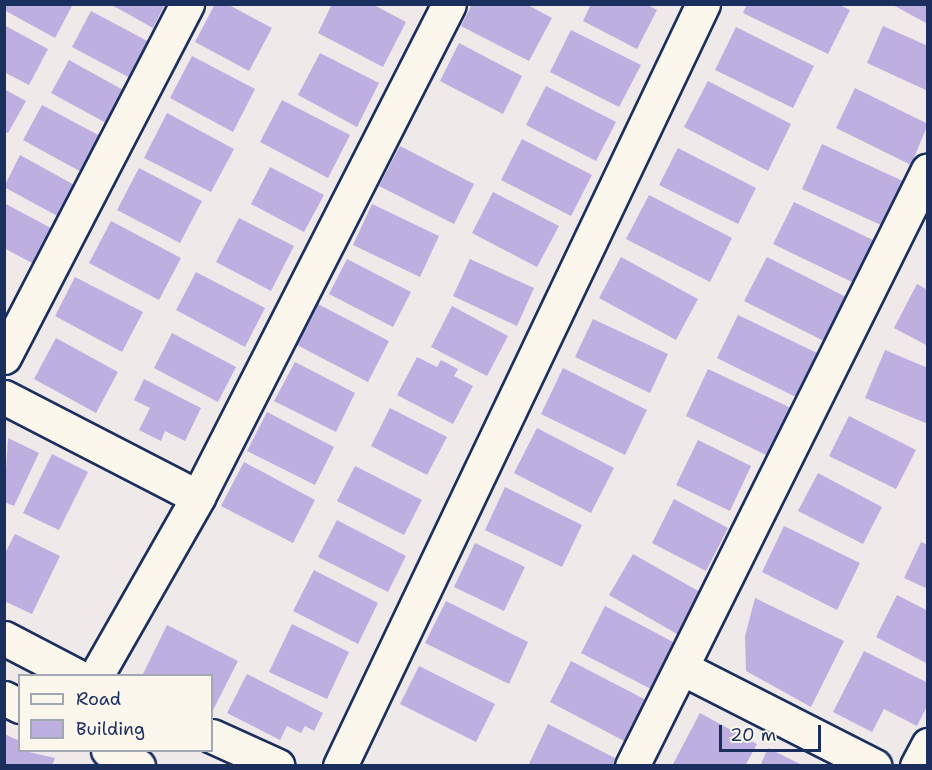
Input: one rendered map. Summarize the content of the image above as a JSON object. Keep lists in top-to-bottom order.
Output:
{
  "legend": ["Road", "Building"],
  "scale_bar": "20 m"
}
